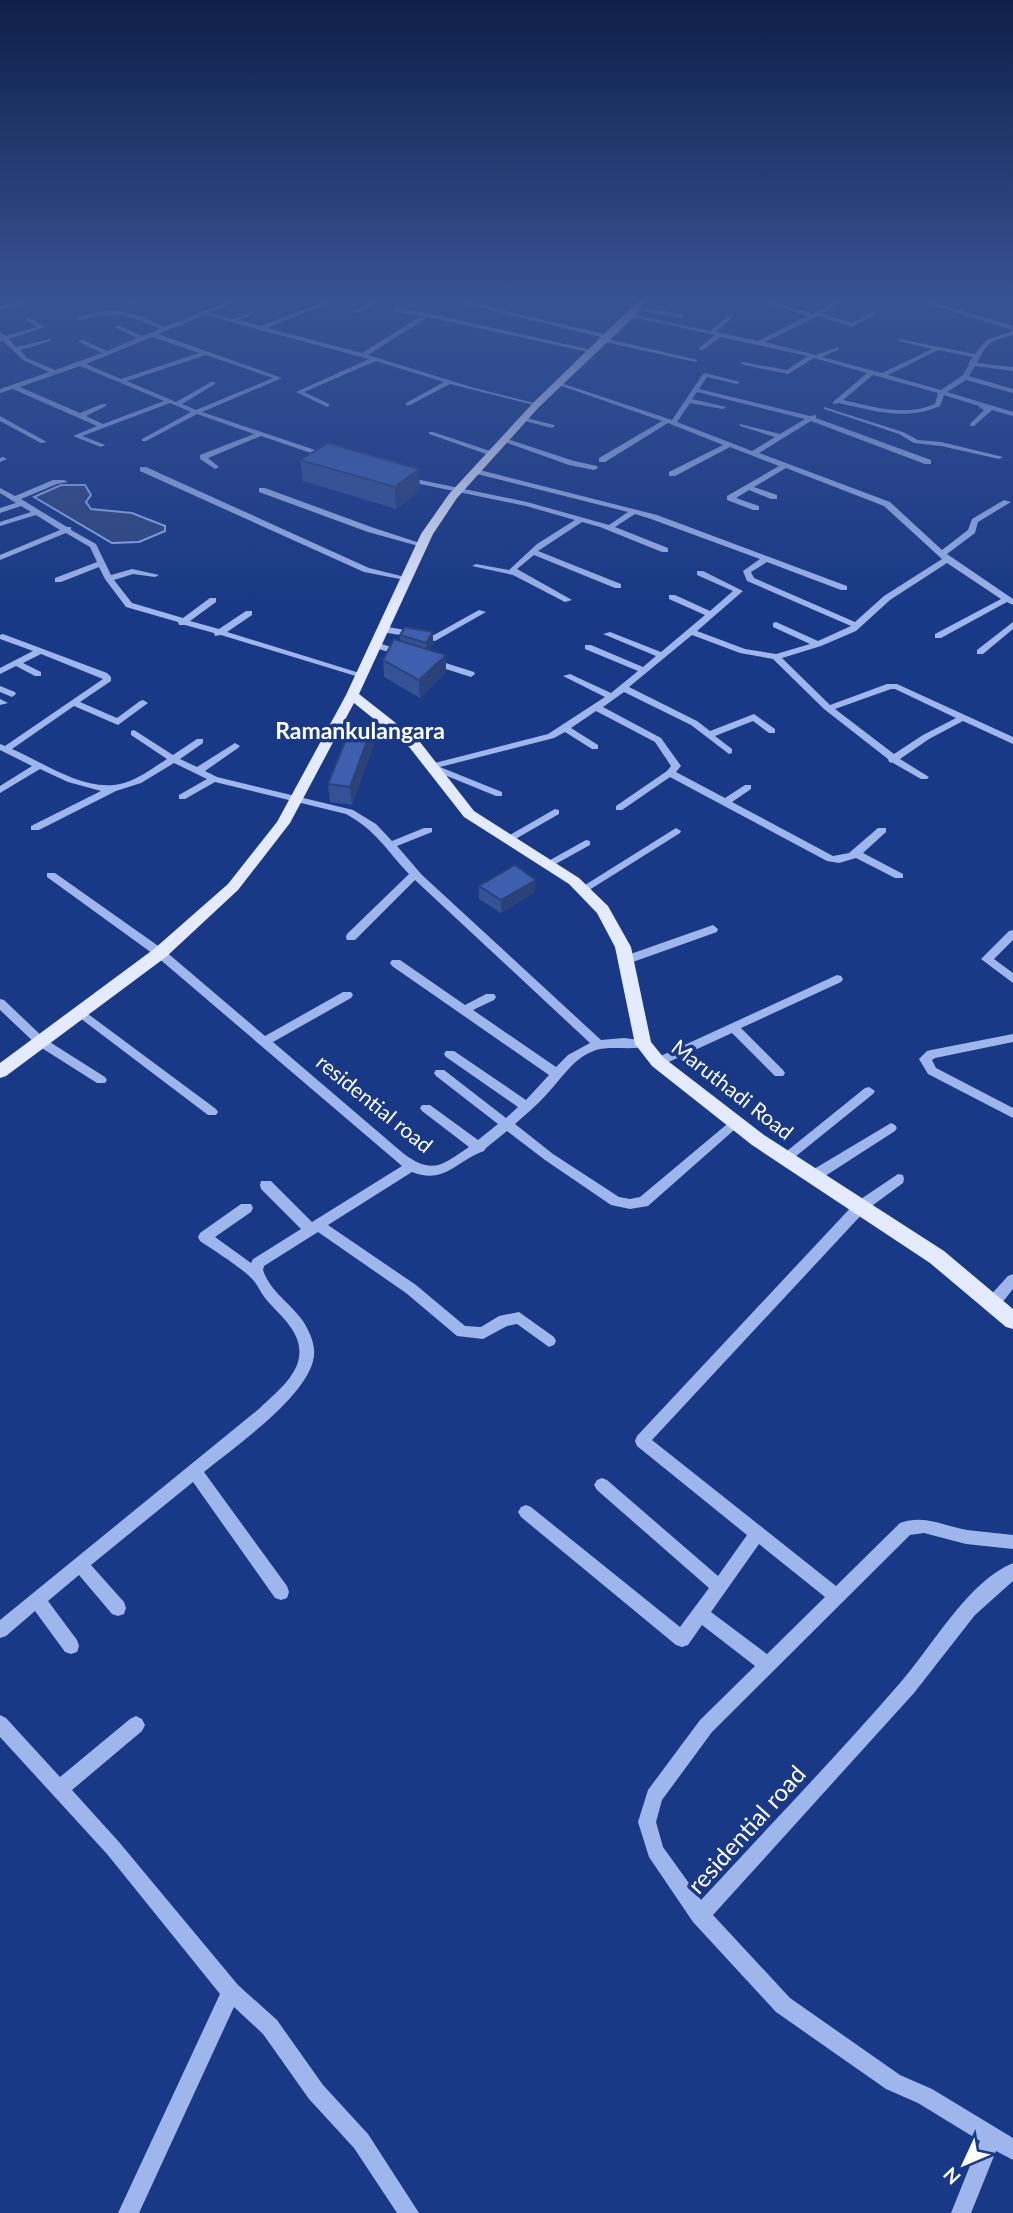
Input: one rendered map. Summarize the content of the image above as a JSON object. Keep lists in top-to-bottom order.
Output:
{
  "streets": {
    "main road": ["Maruthadi Road"],
    "street": ["residential road"]
  },
  "crossings": [
    ["Maruthadi Road", "residential road"]
  ],
  "districts": ["Ramankulangara"],
  "north": "bottom left"
}
